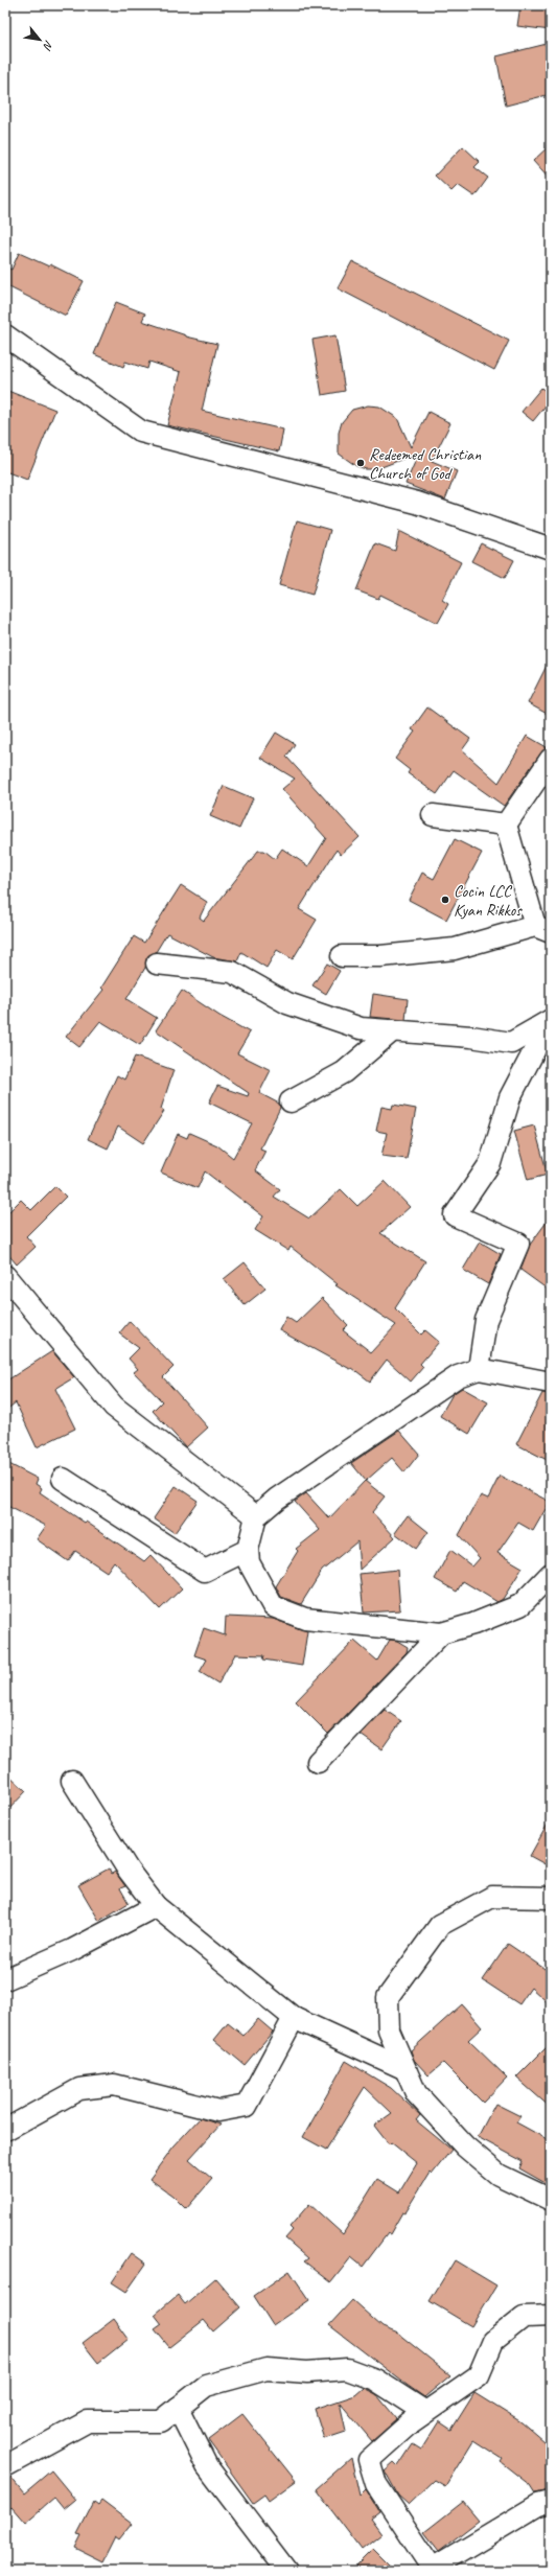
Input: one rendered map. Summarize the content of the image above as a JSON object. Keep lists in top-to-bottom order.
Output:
{
  "places": ["Redeemed Christian Church of God", "Cocin LCC Kyan Rikkos"],
  "north": "bottom right"
}
